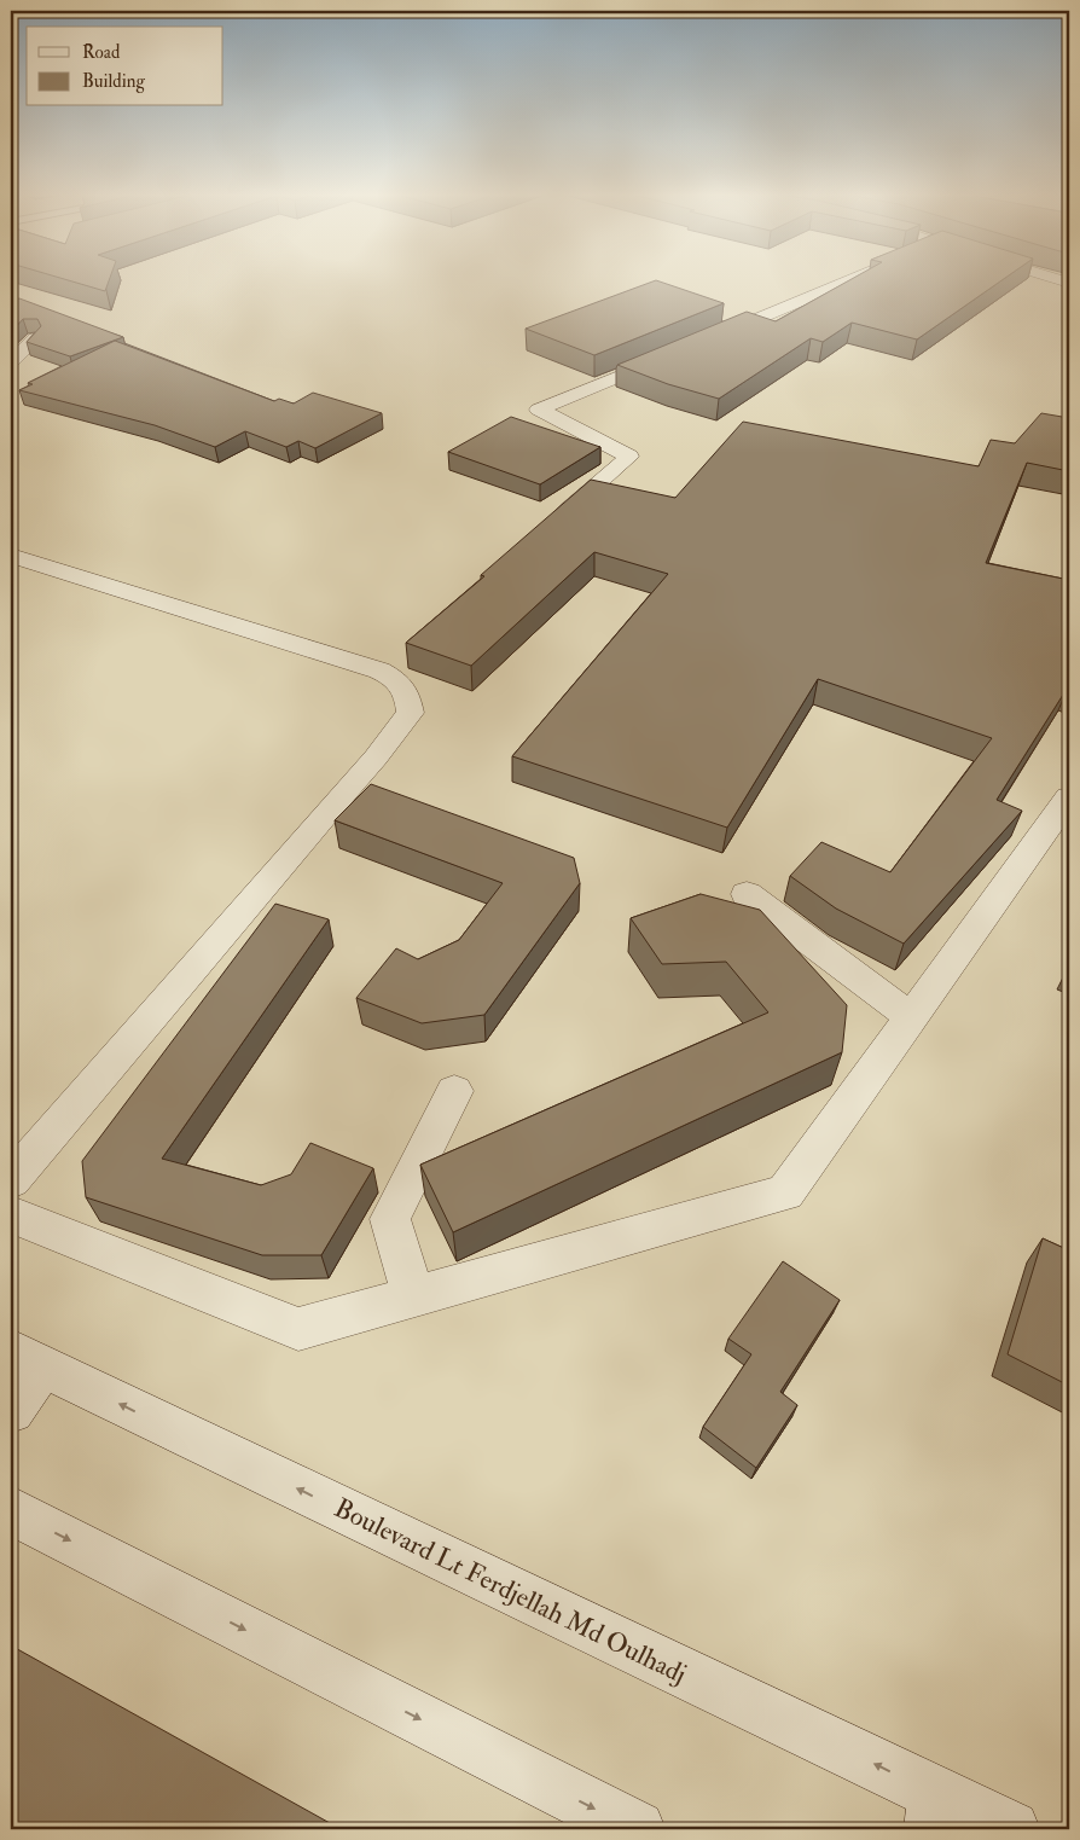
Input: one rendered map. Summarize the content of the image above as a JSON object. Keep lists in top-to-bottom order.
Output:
{
  "streets": {
    "street": ["Boulevard Lt Ferdjellah Md Oulhadj"]
  },
  "legend": ["Road", "Building"]
}
